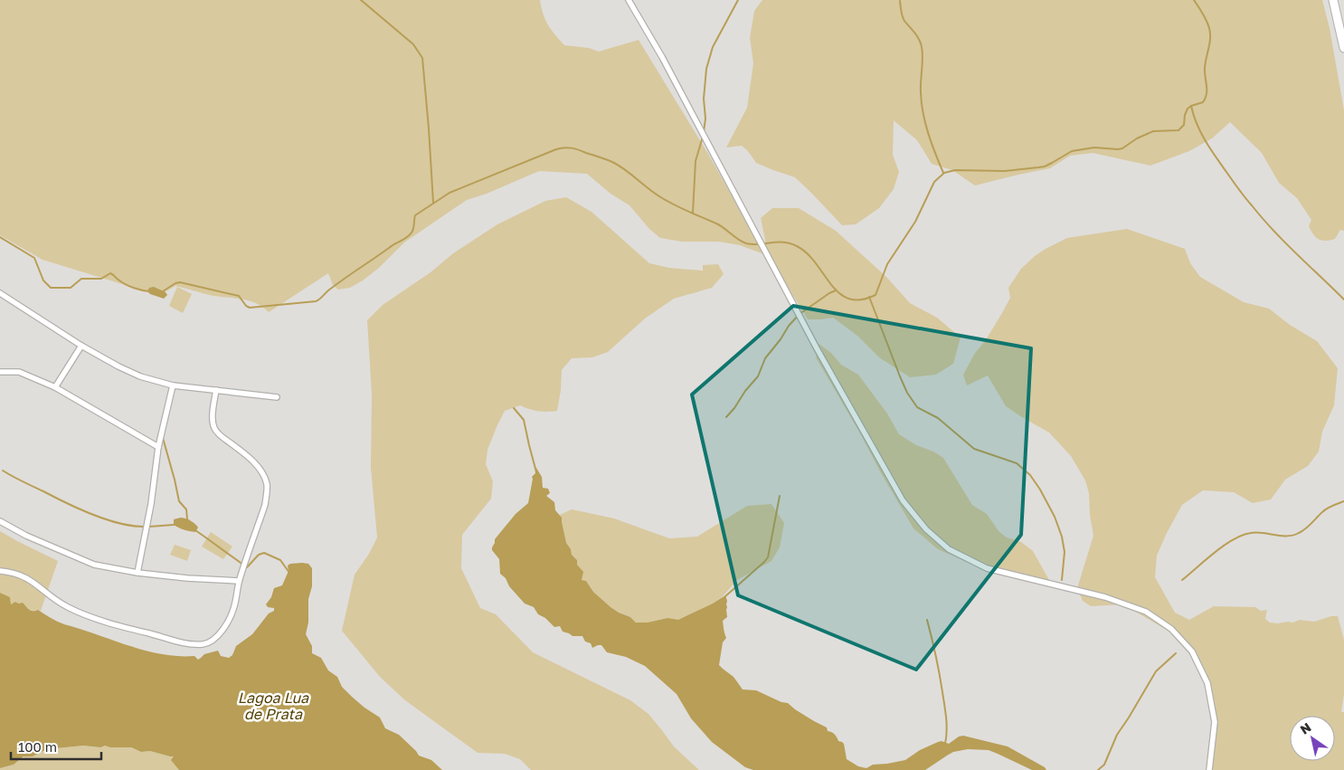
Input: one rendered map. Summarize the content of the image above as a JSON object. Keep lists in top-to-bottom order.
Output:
{
  "water": ["Lagoa Lua de Prata"],
  "scale_bar": "100 m",
  "north": "top left"
}
